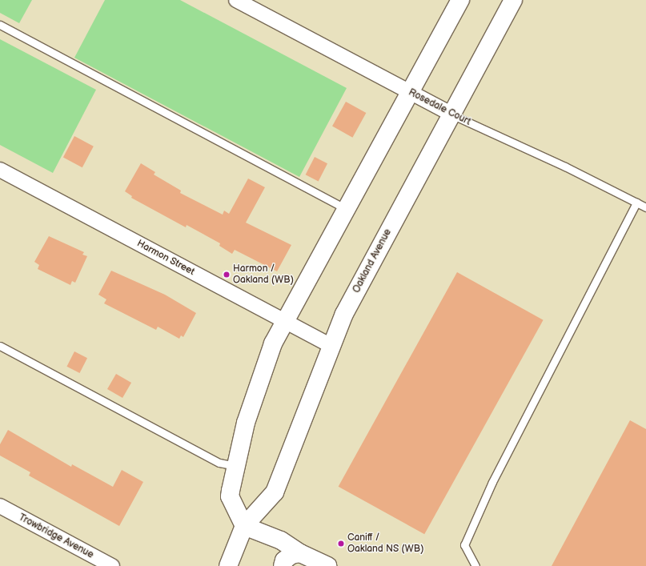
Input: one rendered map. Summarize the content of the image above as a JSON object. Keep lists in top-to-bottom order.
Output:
{
  "streets": {
    "street": [
      "Rosedale Court",
      "Harmon Street",
      "Oakland Avenue",
      "Trowbridge Avenue"
    ]
  },
  "crossings": [
    ["Rosedale Court", "Oakland Avenue"],
    ["Harmon Street", "Oakland Avenue"]
  ],
  "places": ["Harmon / Oakland (WB)", "Caniff / Oakland NS (WB)"]
}
